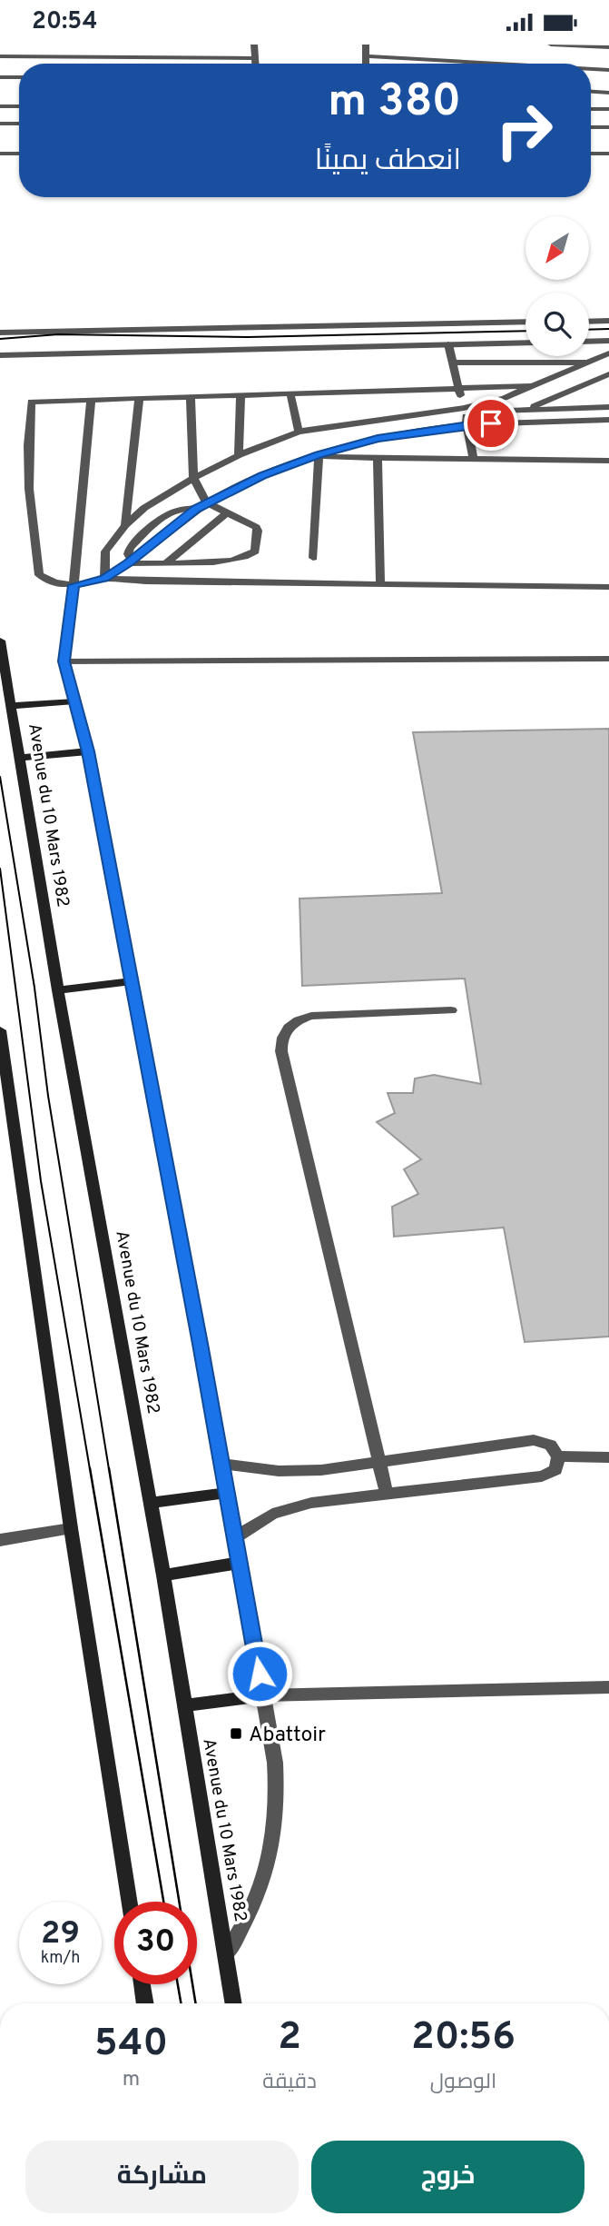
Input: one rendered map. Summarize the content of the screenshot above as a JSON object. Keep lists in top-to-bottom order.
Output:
{
  "streets": {
    "main road": ["Avenue du 10 Mars 1982"]
  },
  "places": {
    "transit": ["Abattoir"]
  },
  "north": "bottom left",
  "page": {
    "status": "20:54",
    "turn": ["380 m", "انعطف يمينًا"],
    "speed": "29 km/h",
    "limit": "30",
    "eta": [
      "20:56",
      "الوصول",
      "2",
      "دقيقة",
      "540",
      "m"
    ],
    "buttons": ["خروج", "مشاركة"]
  }
}
